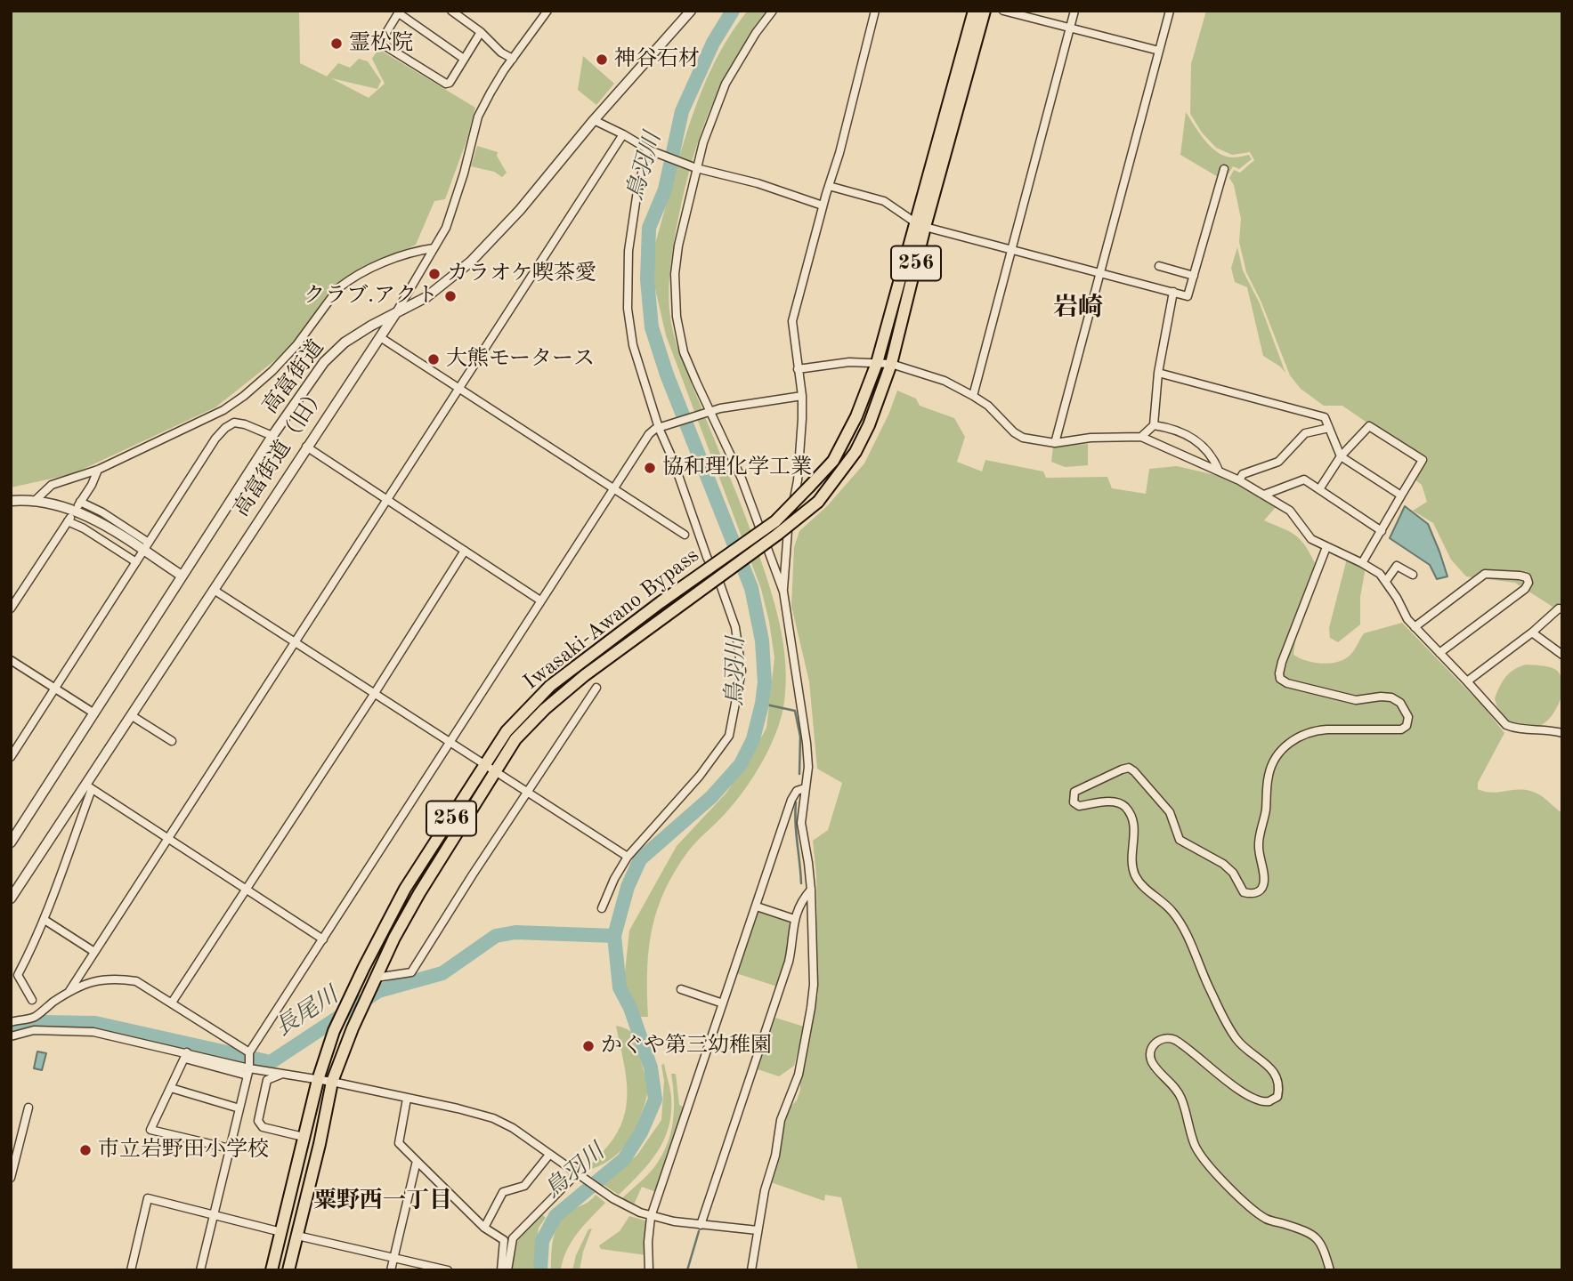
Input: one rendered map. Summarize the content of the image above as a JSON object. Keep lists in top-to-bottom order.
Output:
{
  "streets": {
    "highway": ["256", "Iwasaki-Awano Bypass"],
    "street": ["高富街道", "高富街道（旧）"]
  },
  "crossings": [
    ["高富街道", "高富街道（旧）"]
  ],
  "districts": ["岩崎", "粟野西一丁目"],
  "water": ["鳥羽川", "長尾川"],
  "places": [
    "霊松院",
    "神谷石材",
    "カラオケ喫茶愛",
    "クラブ.アクト",
    "大熊モータース",
    "協和理化学工業",
    "かぐや第三幼稚園",
    "市立岩野田小学校"
  ]
}
